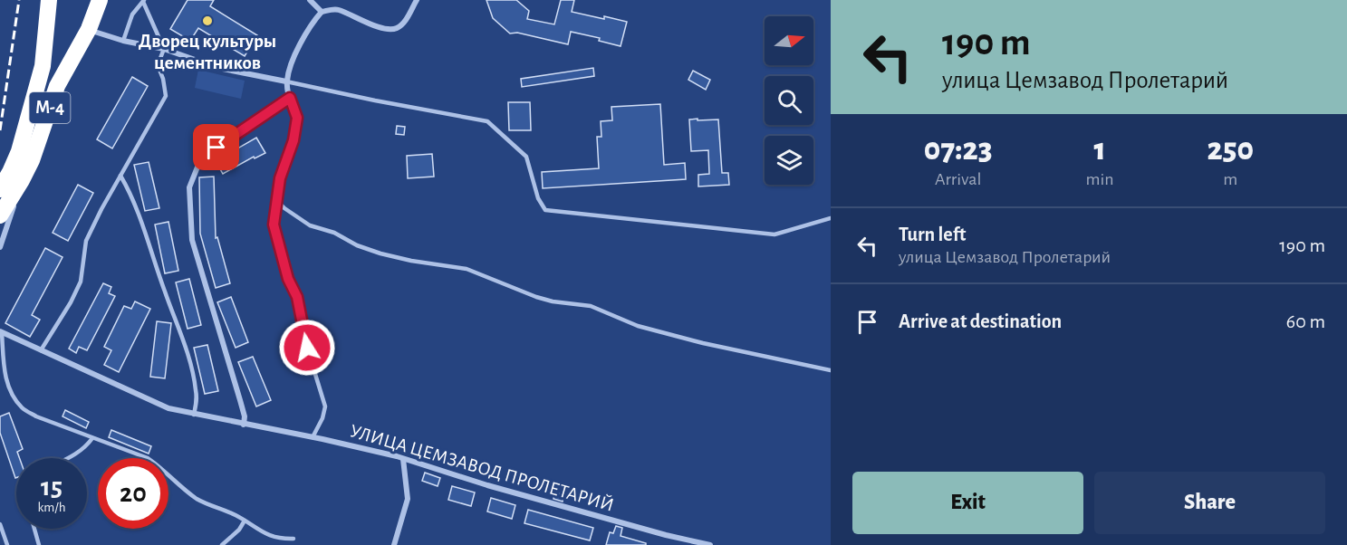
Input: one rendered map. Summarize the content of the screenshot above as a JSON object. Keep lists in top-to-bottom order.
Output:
{
  "streets": {
    "highway": ["М-4"],
    "street": ["УЛИЦА ЦЕМЗАВОД ПРОЛЕТАРИЙ"]
  },
  "places": ["Дворец культуры цементников"],
  "north": "right",
  "page": {
    "turn": ["190 m", "улица Цемзавод Пролетарий"],
    "eta": [
      "07:23",
      "Arrival",
      "1",
      "min",
      "250",
      "m"
    ],
    "list": [
      {
        "name": "Turn left",
        "note": "улица Цемзавод Пролетарий",
        "value": "190 m"
      },
      {
        "name": "Arrive at destination",
        "value": "60 m"
      }
    ],
    "speed": "15 km/h",
    "limit": "20",
    "buttons": ["Exit", "Share"]
  }
}
